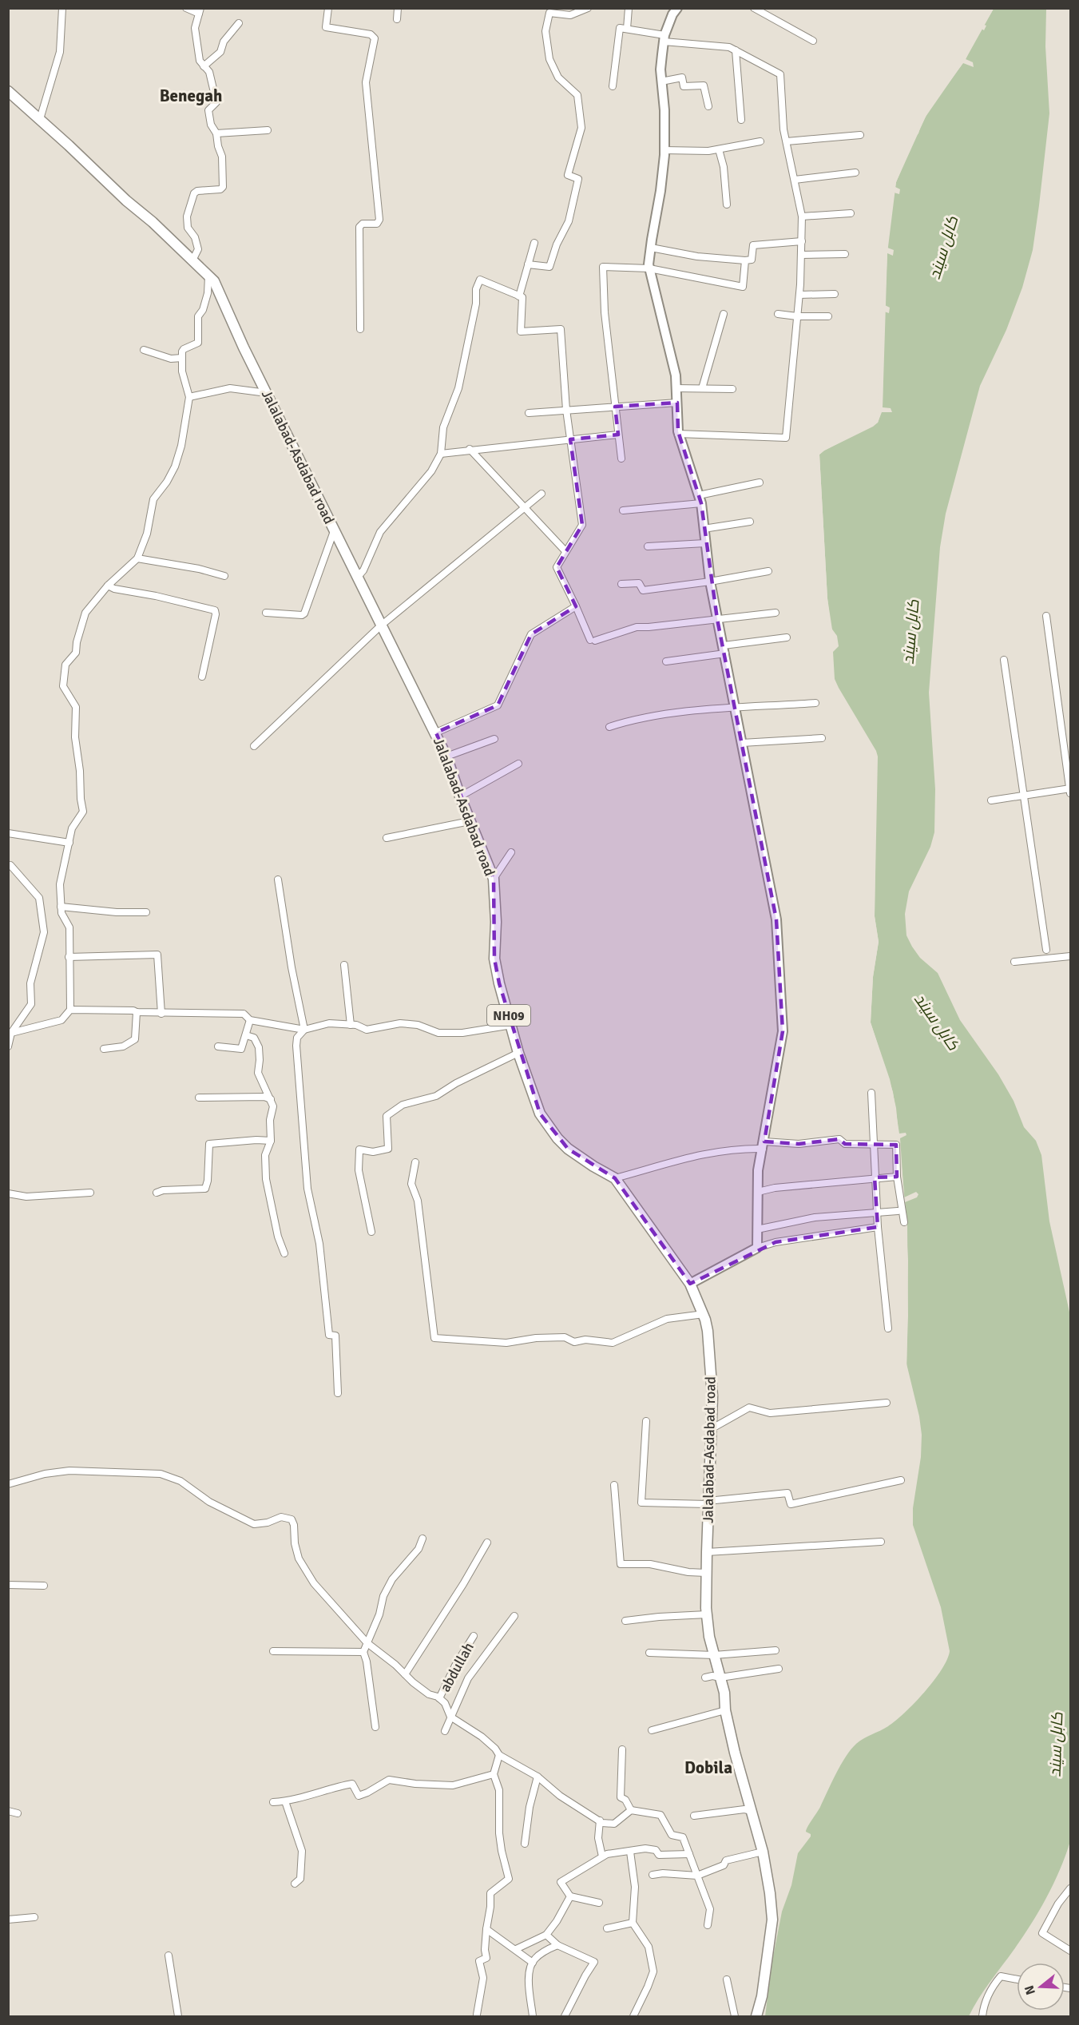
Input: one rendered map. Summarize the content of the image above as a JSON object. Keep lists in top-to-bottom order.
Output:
{
  "streets": {
    "main road": ["Jalalabad-Asdabad road", "NH09"],
    "street": ["abdullah"]
  },
  "districts": ["Benegah", "Dobila"],
  "water": ["کابل سيند"],
  "north": "left"
}
